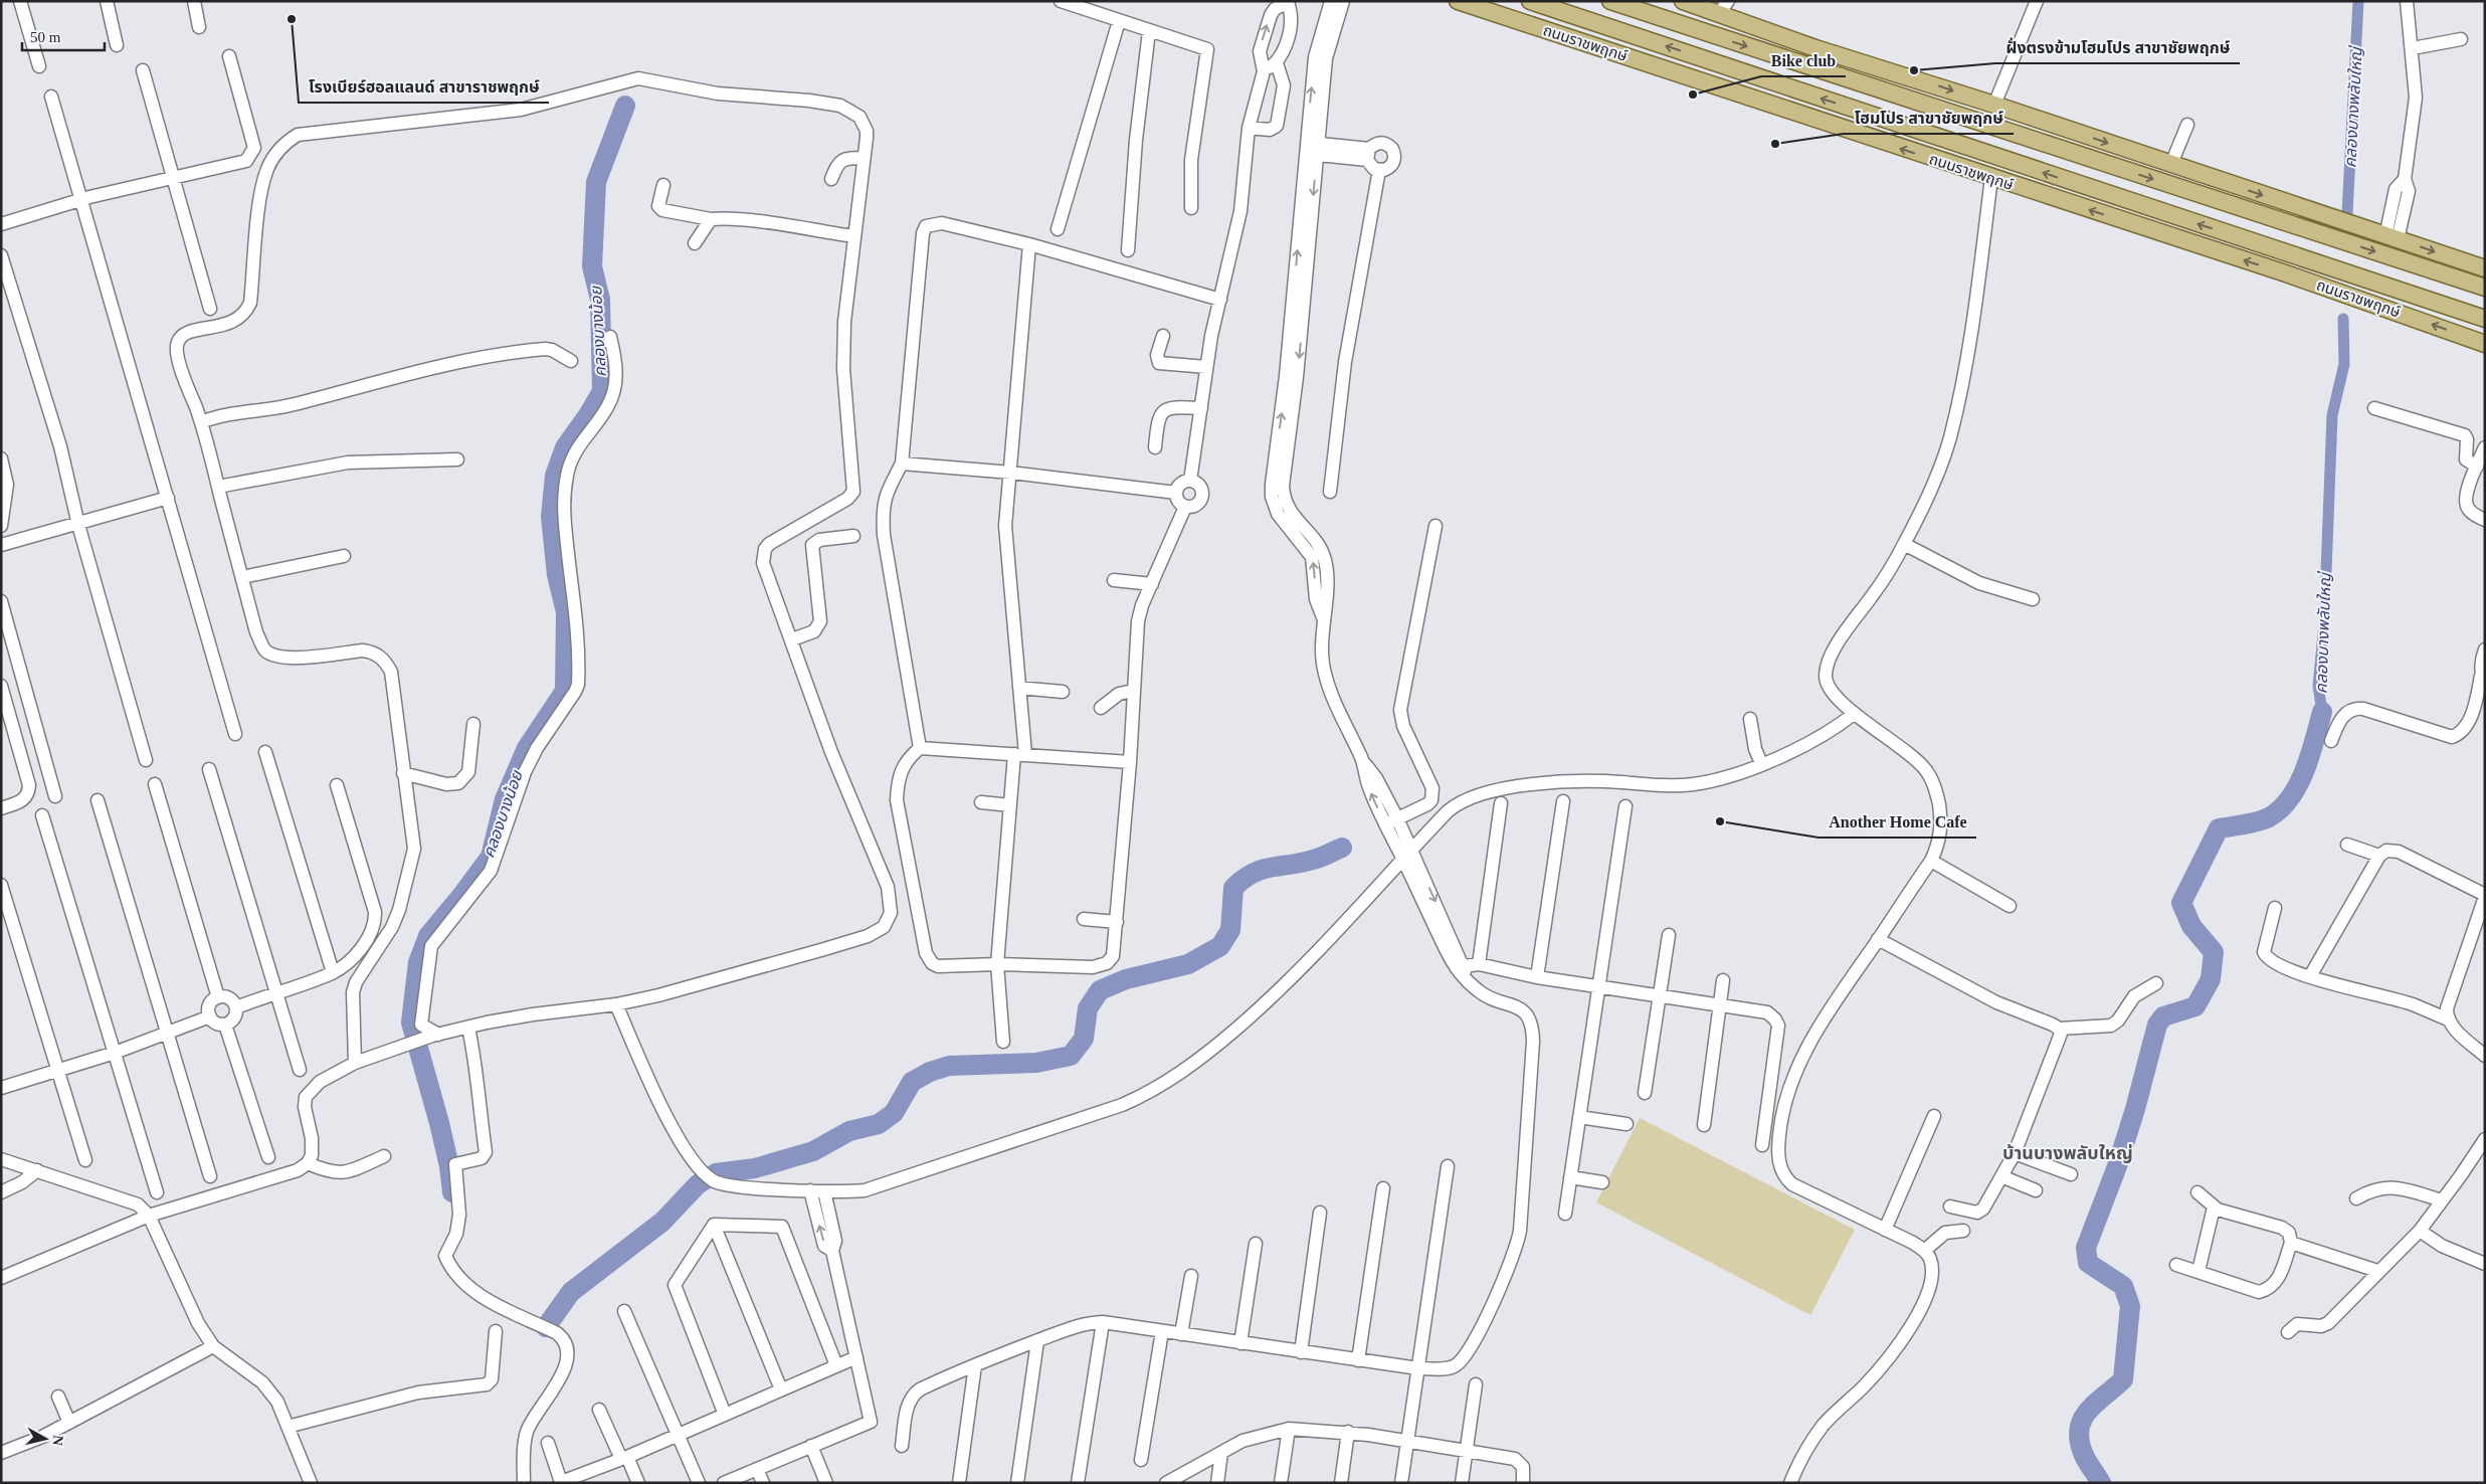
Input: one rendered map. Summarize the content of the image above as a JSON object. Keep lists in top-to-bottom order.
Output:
{
  "streets": {
    "main road": ["ถนนราชพฤกษ์"]
  },
  "districts": ["บ้านบางพลับใหญ่"],
  "water": ["คลองบางพลับใหญ่", "คลองบางน้อย"],
  "places": [
    "โรงเบียร์ฮอลแลนด์ สาขาราชพฤกษ์",
    "ฝั่งตรงข้ามโฮมโปร สาขาชัยพฤกษ์",
    "Bike club",
    "โฮมโปร สาขาชัยพฤกษ์",
    "Another Home Cafe"
  ],
  "scale_bar": "50 m",
  "north": "right"
}
